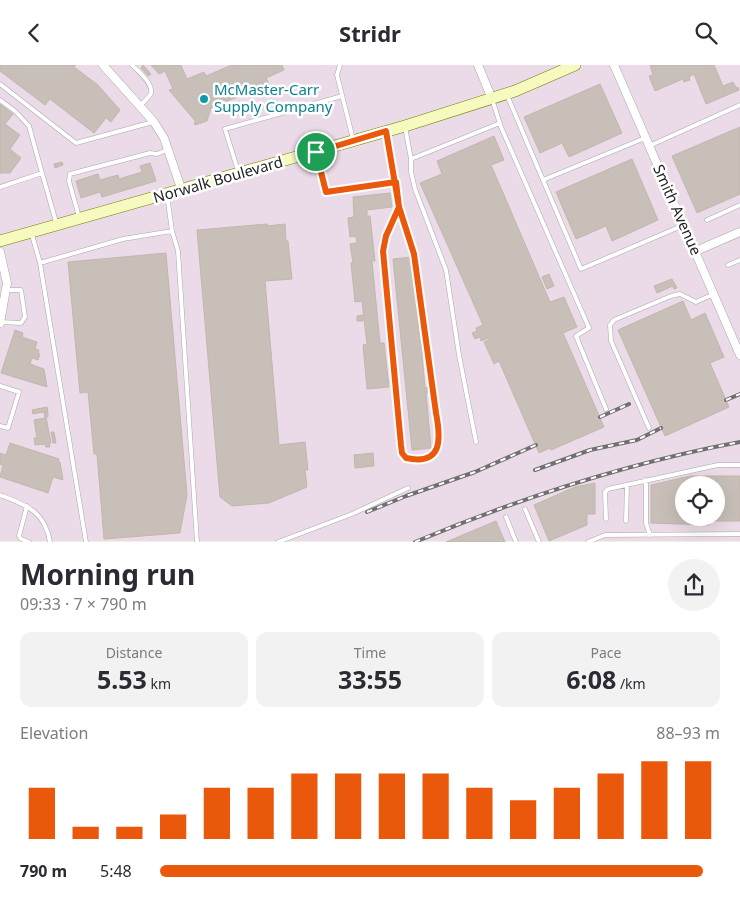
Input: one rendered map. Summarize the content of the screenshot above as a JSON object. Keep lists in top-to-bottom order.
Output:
{
  "streets": {
    "main road": ["Norwalk Boulevard"],
    "street": ["Smith Avenue"]
  },
  "places": ["McMaster-Carr Supply Company"],
  "page": {
    "header": "Stridr",
    "heading": ["Morning run", "09:33 · 7 × 790 m"],
    "stats": [
      ["Distance", "5.53 km"],
      ["Time", "33:55"],
      ["Pace", "6:08 /km"]
    ],
    "chart": ["Elevation", "88–93 m"],
    "list": [
      {
        "name": "790 m",
        "note": "5:48"
      }
    ]
  }
}
